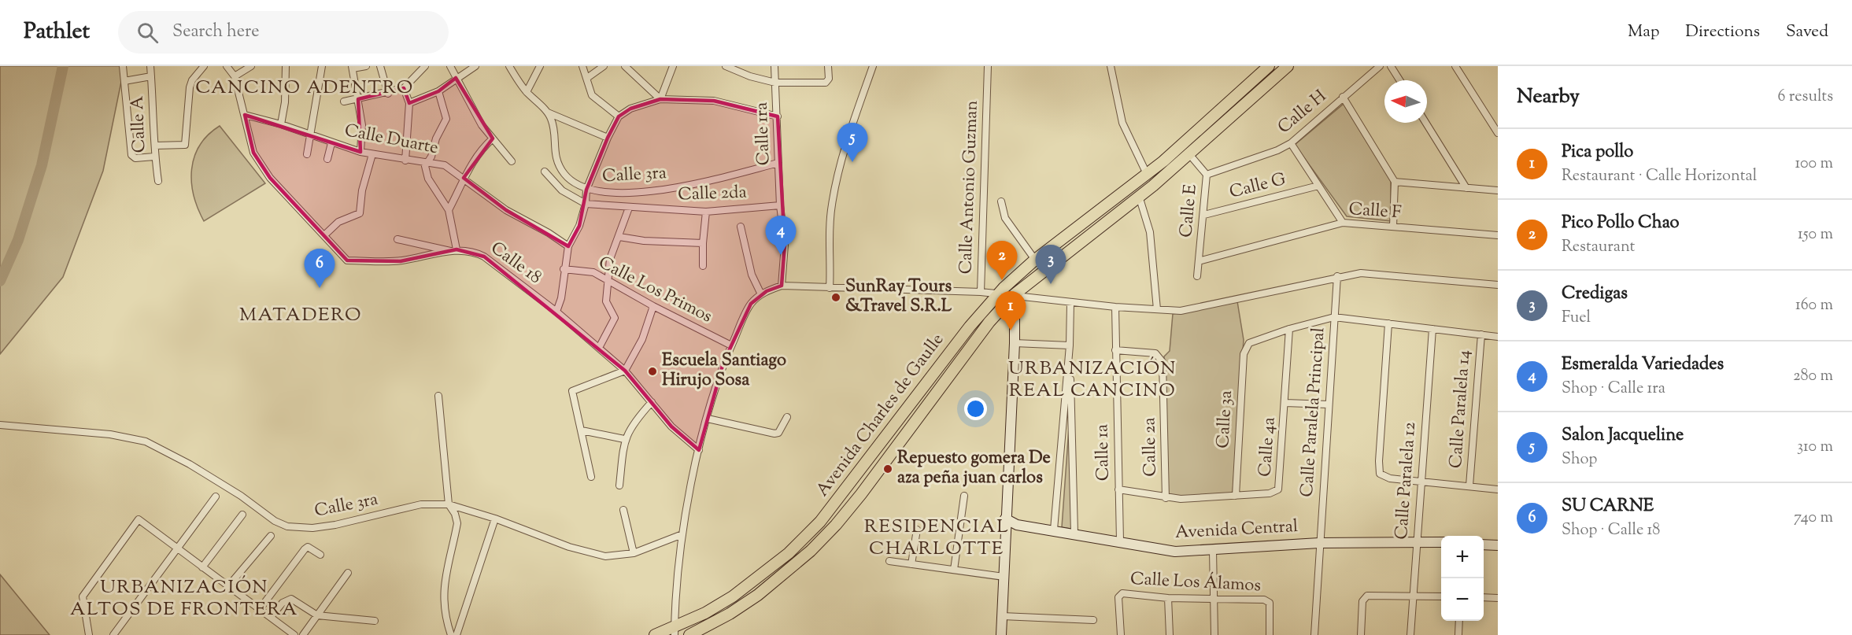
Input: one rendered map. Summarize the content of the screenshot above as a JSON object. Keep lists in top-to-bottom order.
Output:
{
  "streets": {
    "main road": ["Avenida Charles de Gaulle", "Avenida Central"],
    "street": [
      "Calle H",
      "Calle A",
      "Calle 1ra",
      "Calle Duarte",
      "Calle 3ra",
      "Calle G",
      "Calle Antonio Guzman",
      "Calle 2da",
      "Calle E",
      "Calle F",
      "Calle 18",
      "Calle Los Primos",
      "Calle Paralela 14",
      "Calle Paralela Principal",
      "Calle 3a",
      "Calle 2a",
      "Calle 4a",
      "Calle 1a",
      "Calle Paralela 12",
      "Calle Los Álamos"
    ]
  },
  "crossings": [
    ["Calle H", "Calle E"],
    ["Calle 1ra", "Calle 3ra"],
    ["Calle 1ra", "Calle 2da"],
    ["Calle Duarte", "Calle 18"],
    ["Calle G", "Calle E"],
    ["Calle Antonio Guzman", "Calle Paralela Principal"],
    ["Calle Antonio Guzman", "Avenida Charles de Gaulle"],
    ["Calle Antonio Guzman", "Calle 1a"],
    ["Calle E", "Calle F"],
    ["Calle E", "Avenida Charles de Gaulle"],
    ["Calle Paralela Principal", "Avenida Central"],
    ["Calle 3a", "Calle 4a"],
    ["Calle 2a", "Calle 4a"],
    ["Calle 2a", "Calle 1a"],
    ["Calle 4a", "Calle 1a"],
    ["Calle 1a", "Avenida Central"],
    ["Calle Paralela 12", "Avenida Central"]
  ],
  "districts": [
    "CANCINO ADENTRO",
    "MATADERO",
    "URBANIZACIÓN REAL CANCINO",
    "RESIDENCIAL CHARLOTTE",
    "URBANIZACIÓN ALTOS DE FRONTERA"
  ],
  "places": ["SunRay Tours &Travel S.R.L", "Escuela Santiago Hirujo Sosa", "Repuesto gomera De aza peña juan carlos"],
  "north": "left",
  "page": {
    "header": "Pathlet",
    "search": "Search here",
    "nav": ["Map", "Directions", "Saved"],
    "heading": ["Nearby", "6 results"],
    "pins": [
      "5",
      "4",
      "2",
      "3",
      "6",
      "1"
    ],
    "list": [
      {
        "mark": "1",
        "name": "Pica pollo",
        "note": "Restaurant · Calle Horizontal",
        "value": "100 m"
      },
      {
        "mark": "2",
        "name": "Pico Pollo Chao",
        "note": "Restaurant",
        "value": "150 m"
      },
      {
        "mark": "3",
        "name": "Credigas",
        "note": "Fuel",
        "value": "160 m"
      },
      {
        "mark": "4",
        "name": "Esmeralda Variedades",
        "note": "Shop · Calle 1ra",
        "value": "280 m"
      },
      {
        "mark": "5",
        "name": "Salon Jacqueline",
        "note": "Shop",
        "value": "310 m"
      },
      {
        "mark": "6",
        "name": "SU CARNE",
        "note": "Shop · Calle 18",
        "value": "740 m"
      }
    ],
    "map_buttons": ["+", "−"]
  }
}
